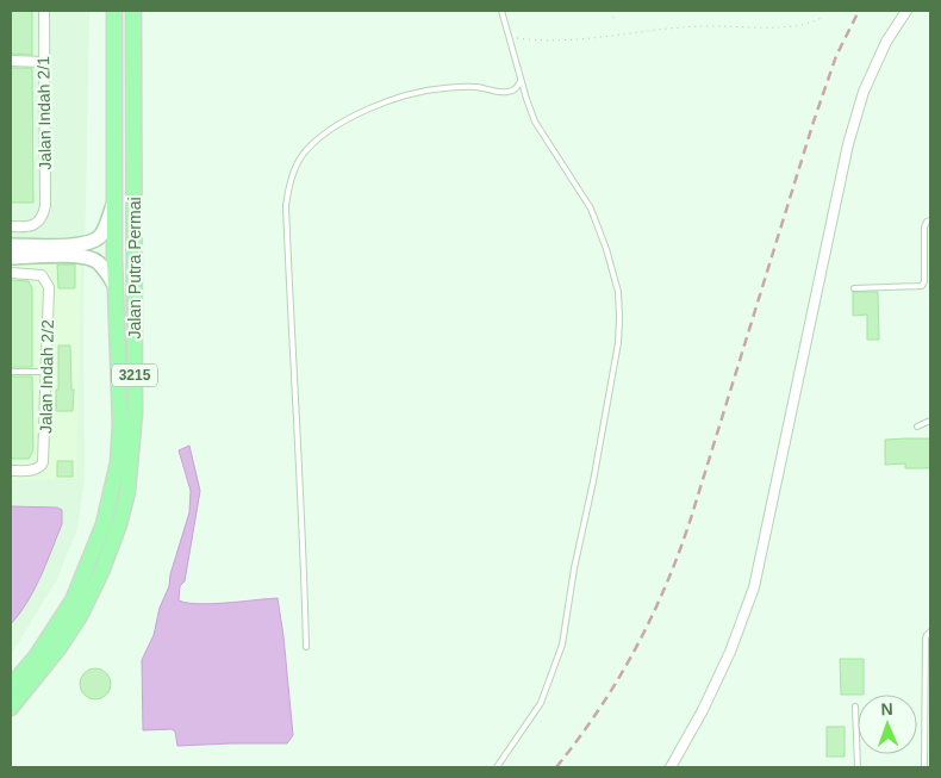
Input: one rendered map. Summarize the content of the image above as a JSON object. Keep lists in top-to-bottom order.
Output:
{
  "streets": {
    "main road": ["Jalan Putra Permai", "3215"],
    "street": ["Jalan Indah 2/1", "Jalan Indah 2/2"]
  },
  "north": "top"
}
